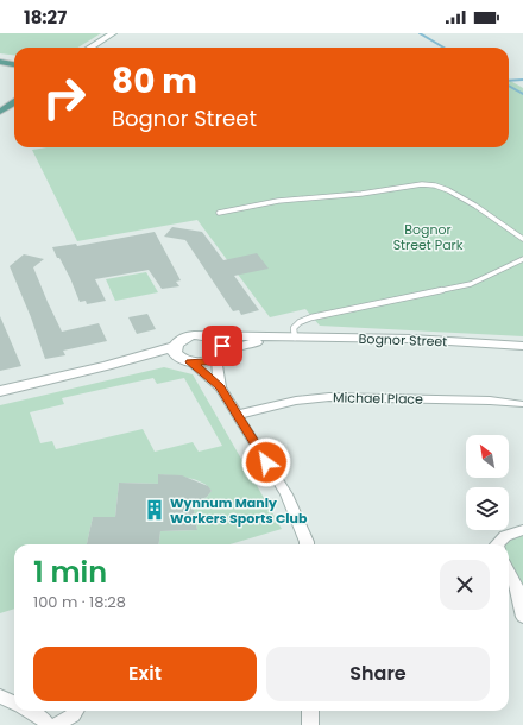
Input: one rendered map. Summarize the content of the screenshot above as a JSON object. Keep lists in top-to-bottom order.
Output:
{
  "streets": {
    "street": ["Bognor Street", "Michael Place"]
  },
  "parks": ["Bognor Street Park"],
  "places": {
    "building": ["Wynnum Manly Workers Sports Club"]
  },
  "north": "top left",
  "page": {
    "status": "18:27",
    "turn": ["80 m", "Bognor Street"],
    "heading": ["1 min", "100 m · 18:28"],
    "buttons": ["Exit", "Share"]
  }
}
